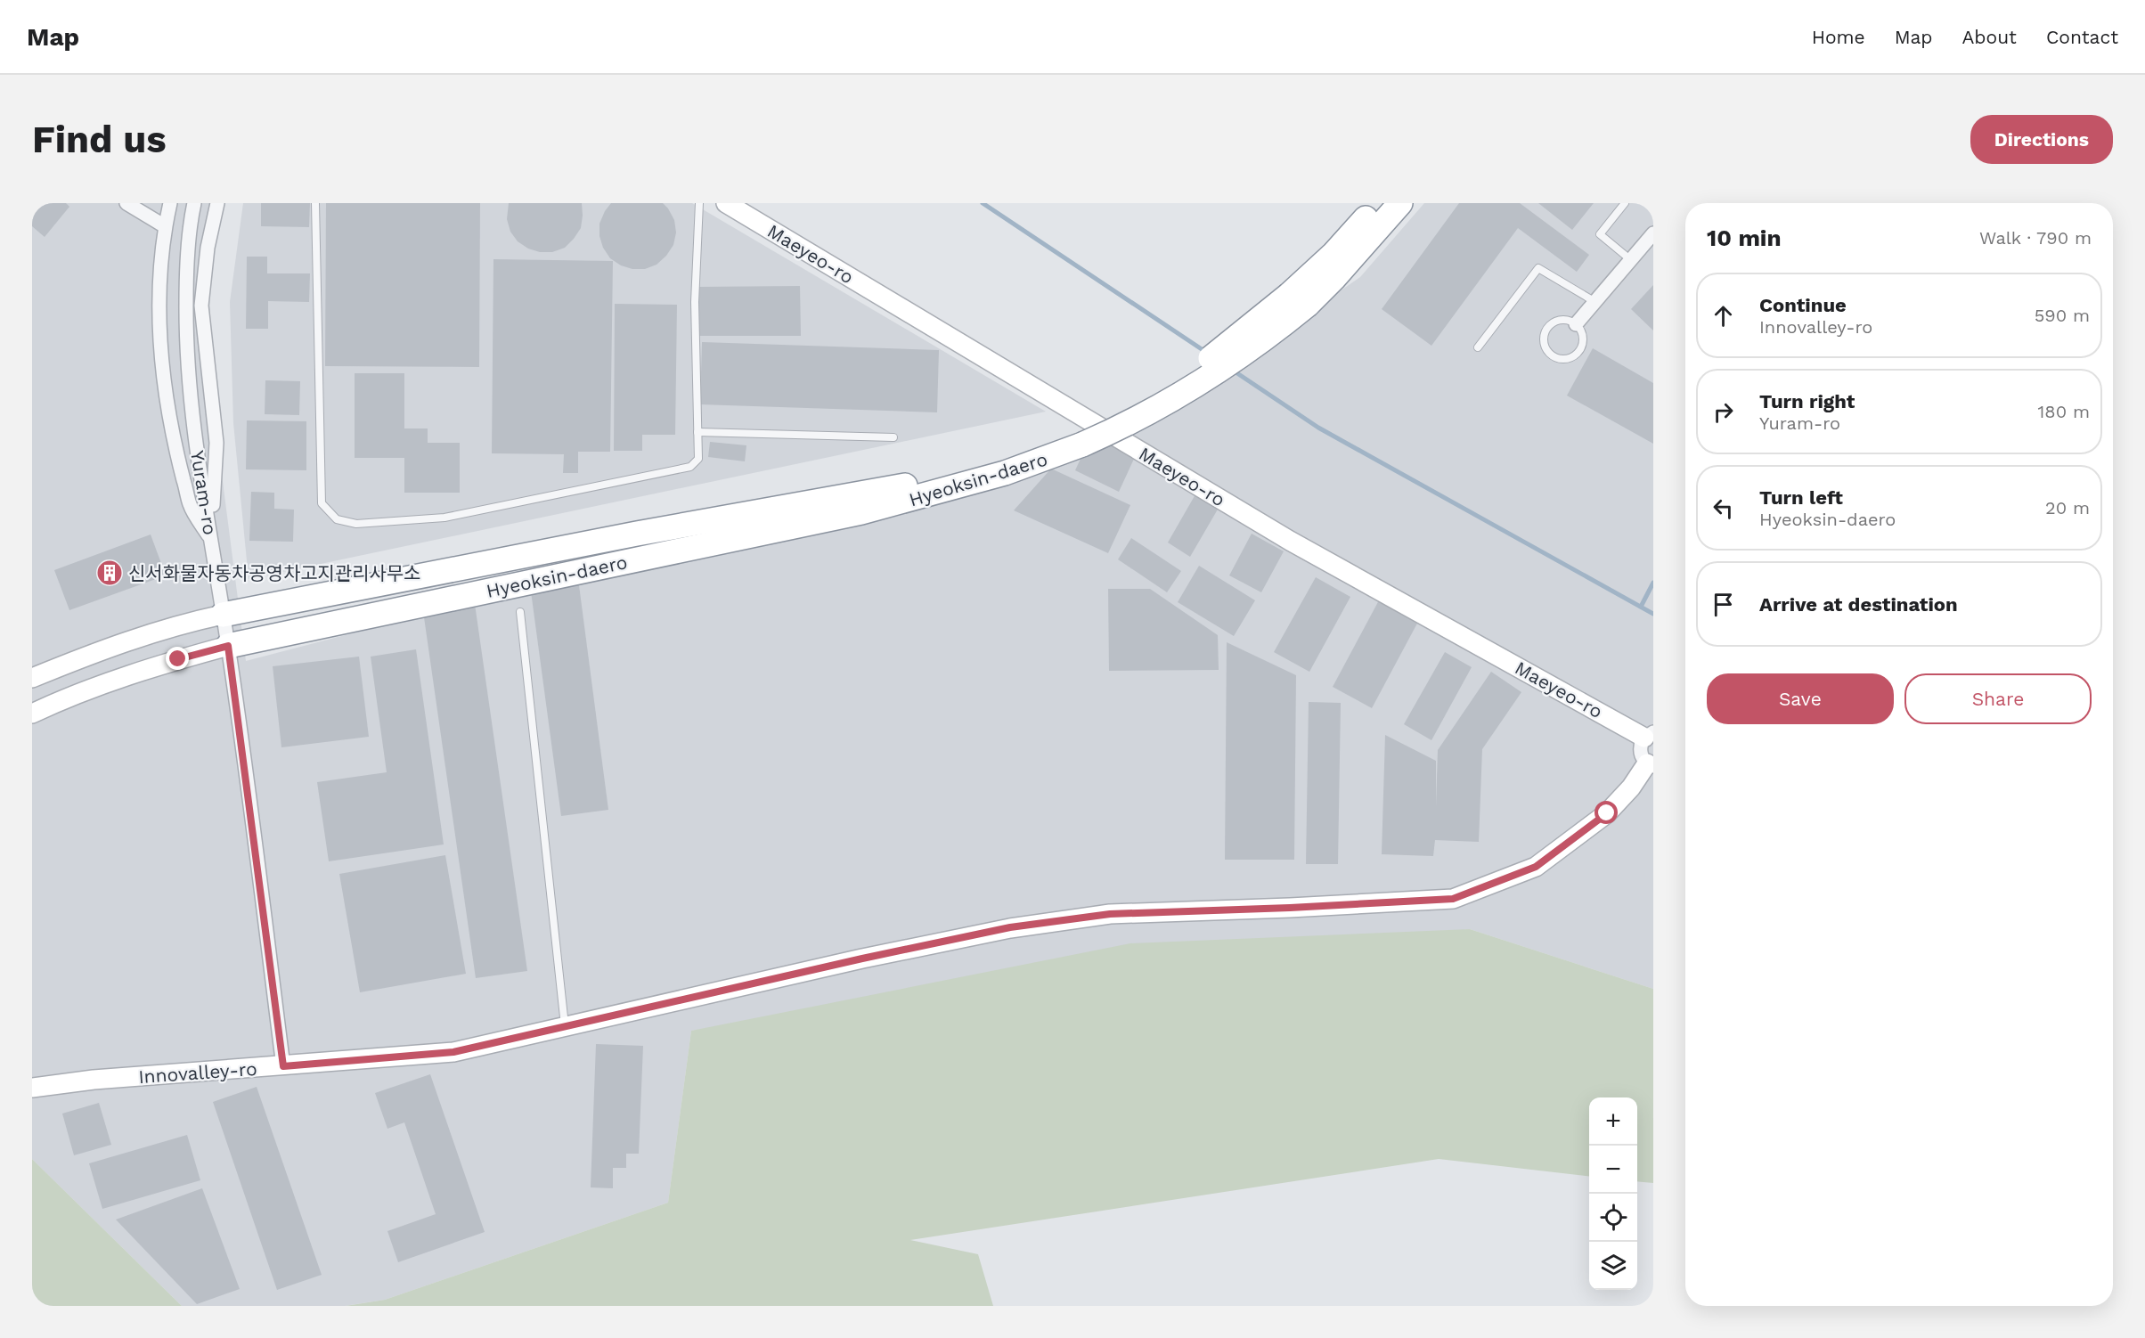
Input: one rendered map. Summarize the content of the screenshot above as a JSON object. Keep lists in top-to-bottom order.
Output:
{
  "streets": {
    "highway": ["Hyeoksin-daero"],
    "main road": ["Maeyeo-ro", "Innovalley-ro"],
    "street": ["Yuram-ro"]
  },
  "crossings": [
    ["Hyeoksin-daero", "Yuram-ro"],
    ["Yuram-ro", "Innovalley-ro"]
  ],
  "places": {
    "building": ["신서화물자동차공영차고지관리사무소"]
  },
  "page": {
    "header": "Map",
    "nav": [
      "Home",
      "Map",
      "About",
      "Contact"
    ],
    "buttons": [
      "Directions",
      ["Save", "Share"]
    ],
    "title": "Find us",
    "heading": ["10 min", "Walk · 790 m"],
    "list": [
      ["Continue", "Innovalley-ro", "590 m"],
      ["Turn right", "Yuram-ro", "180 m"],
      ["Turn left", "Hyeoksin-daero", "20 m"],
      "Arrive at destination"
    ],
    "map_buttons": ["+", "−"]
  }
}
